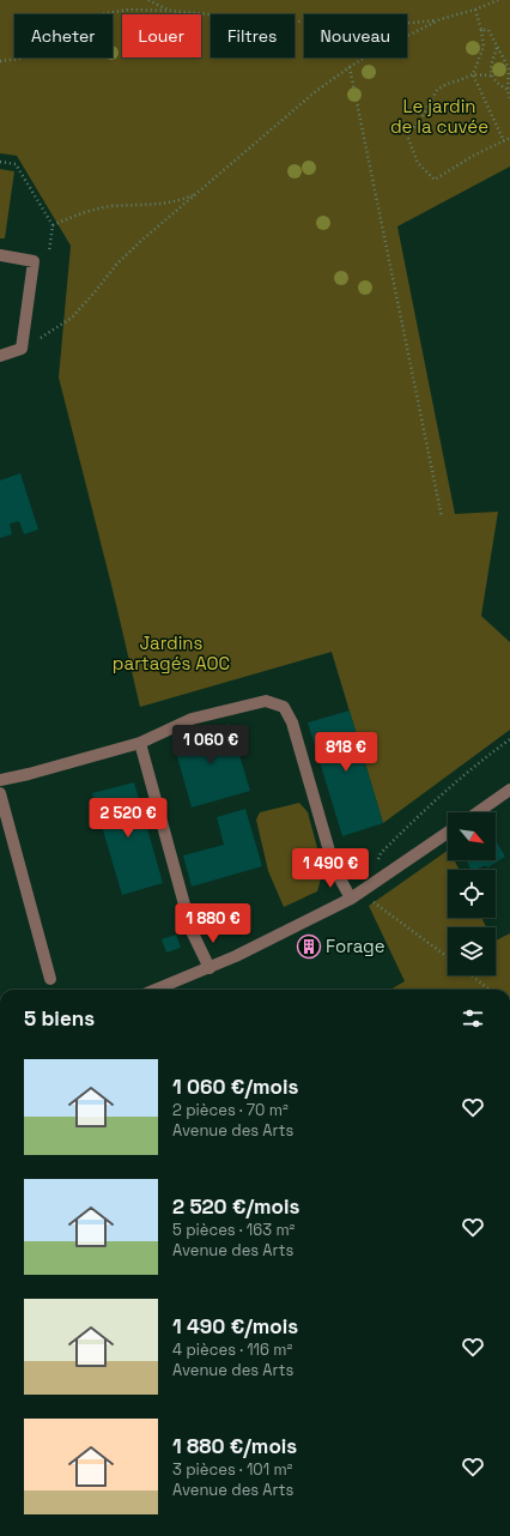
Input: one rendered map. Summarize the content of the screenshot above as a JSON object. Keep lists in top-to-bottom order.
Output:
{
  "parks": ["Le jardin de la cuvée", "Jardins partagés AOC"],
  "places": {
    "building": ["Forage"]
  },
  "north": "bottom right",
  "page": {
    "chip": [
      "Acheter",
      "Louer",
      "Filtres",
      "Nouveau"
    ],
    "price": [
      "1 060 €",
      "818 €",
      "2 520 €",
      "1 490 €",
      "1 880 €"
    ],
    "heading": "5 biens",
    "list": [
      {
        "name": "1 060 €/mois",
        "note": "2 pièces · 70 m² · Avenue des Arts"
      },
      {
        "name": "2 520 €/mois",
        "note": "5 pièces · 163 m² · Avenue des Arts"
      },
      {
        "name": "1 490 €/mois",
        "note": "4 pièces · 116 m² · Avenue des Arts"
      },
      {
        "name": "1 880 €/mois",
        "note": "3 pièces · 101 m² · Avenue des Arts"
      }
    ]
  }
}
